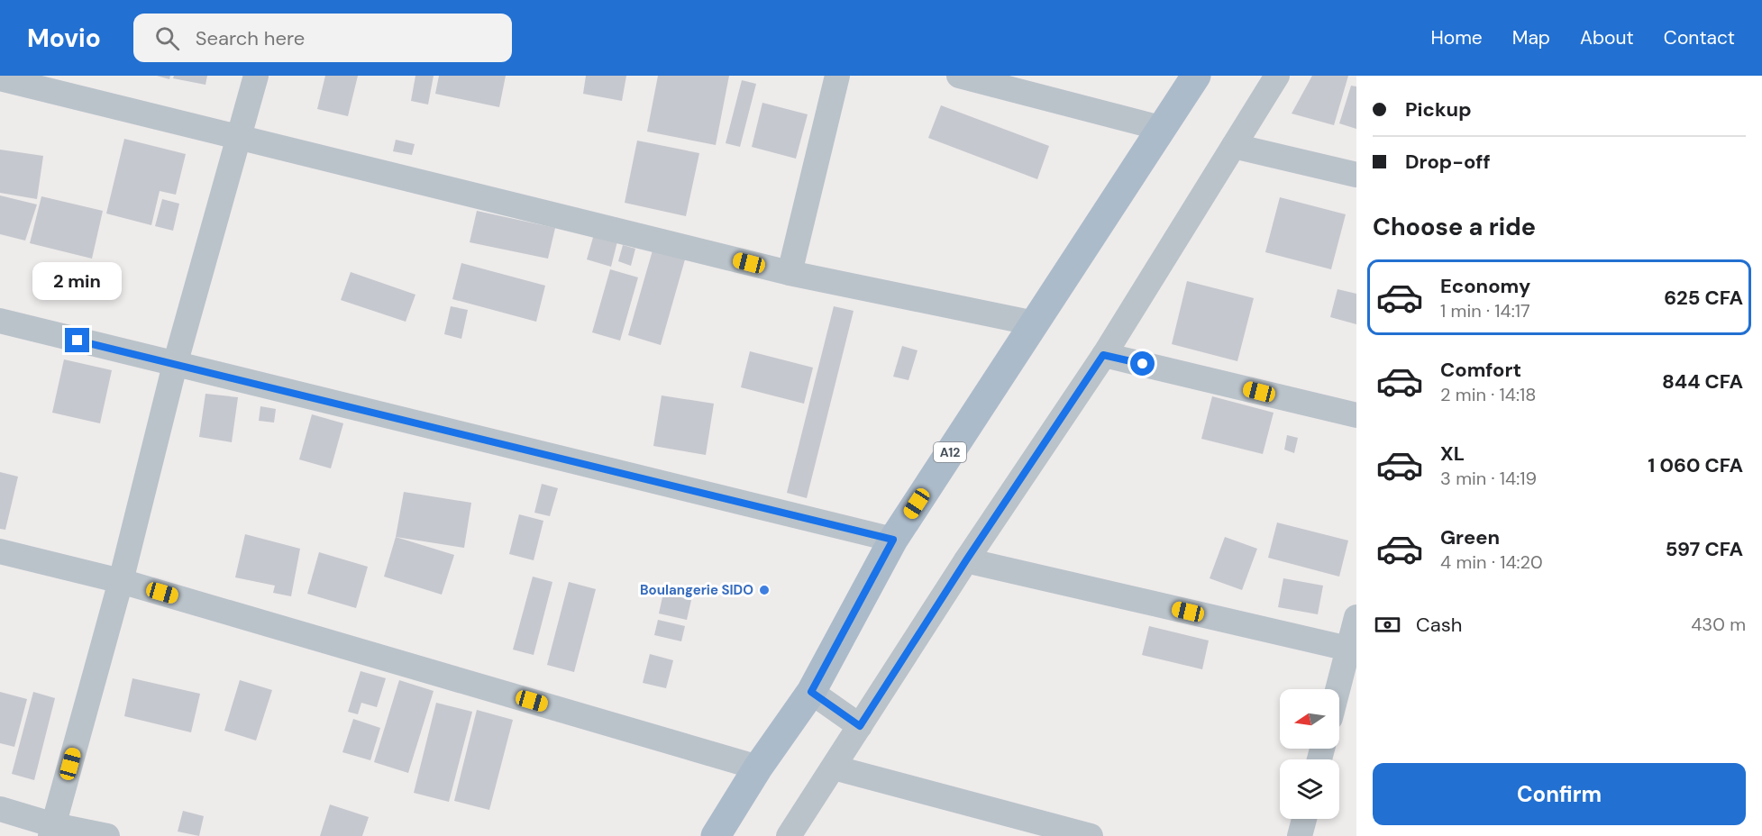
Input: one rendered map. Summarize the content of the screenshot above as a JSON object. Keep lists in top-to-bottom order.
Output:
{
  "streets": {
    "main road": ["A12"]
  },
  "places": ["Boulangerie SIDO"],
  "north": "left",
  "page": {
    "header": "Movio",
    "search": "Search here",
    "nav": [
      "Home",
      "Map",
      "About",
      "Contact"
    ],
    "banner": ["Pickup", "Drop-off"],
    "heading": "Choose a ride",
    "list": [
      {
        "name": "Economy",
        "note": "1 min · 14:17",
        "value": "625 CFA"
      },
      {
        "name": "Comfort",
        "note": "2 min · 14:18",
        "value": "844 CFA"
      },
      {
        "name": "XL",
        "note": "3 min · 14:19",
        "value": "1 060 CFA"
      },
      {
        "name": "Green",
        "note": "4 min · 14:20",
        "value": "597 CFA"
      }
    ],
    "bubble": "2 min",
    "pay": ["Cash", "430 m"],
    "buttons": "Confirm"
  }
}
